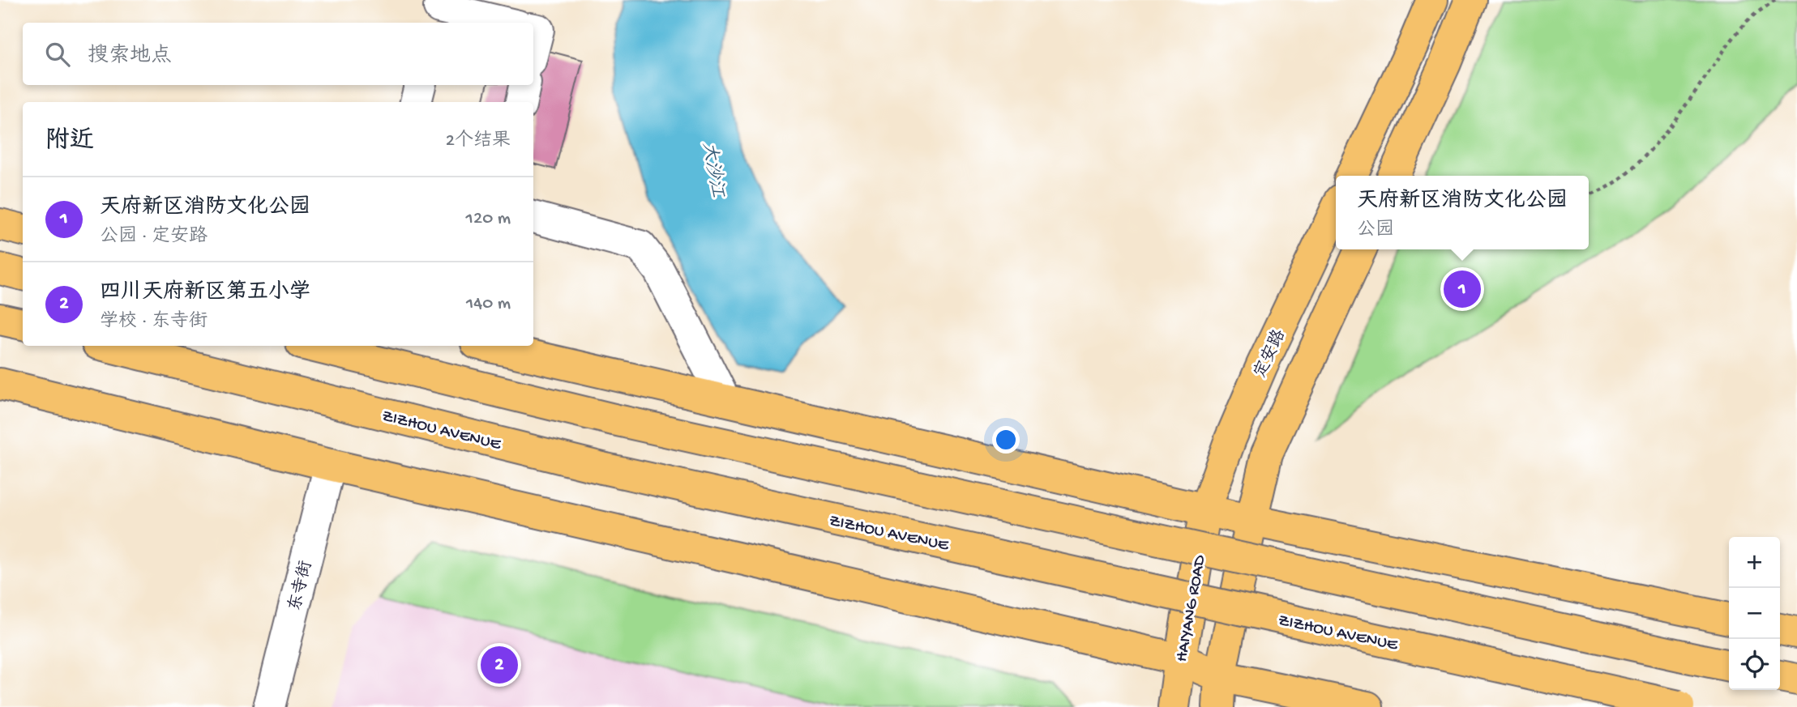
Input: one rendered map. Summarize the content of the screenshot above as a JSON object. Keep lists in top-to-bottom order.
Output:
{
  "streets": {
    "main road": ["定安路", "ZIZHOU AVENUE", "HAIYANG ROAD"],
    "street": ["东寺街"]
  },
  "crossings": [
    ["定安路", "HAIYANG ROAD"]
  ],
  "water": ["大沙江"],
  "page": {
    "search": "搜索地点",
    "heading": ["附近", "2个结果"],
    "popup": ["天府新区消防文化公园", "公园"],
    "list": [
      {
        "mark": "1",
        "name": "天府新区消防文化公园",
        "note": "公园 · 定安路",
        "value": "120 m"
      },
      {
        "mark": "2",
        "name": "四川天府新区第五小学",
        "note": "学校 · 东寺街",
        "value": "140 m"
      }
    ],
    "pins": ["1", "2"],
    "map_buttons": ["+", "−"]
  }
}
